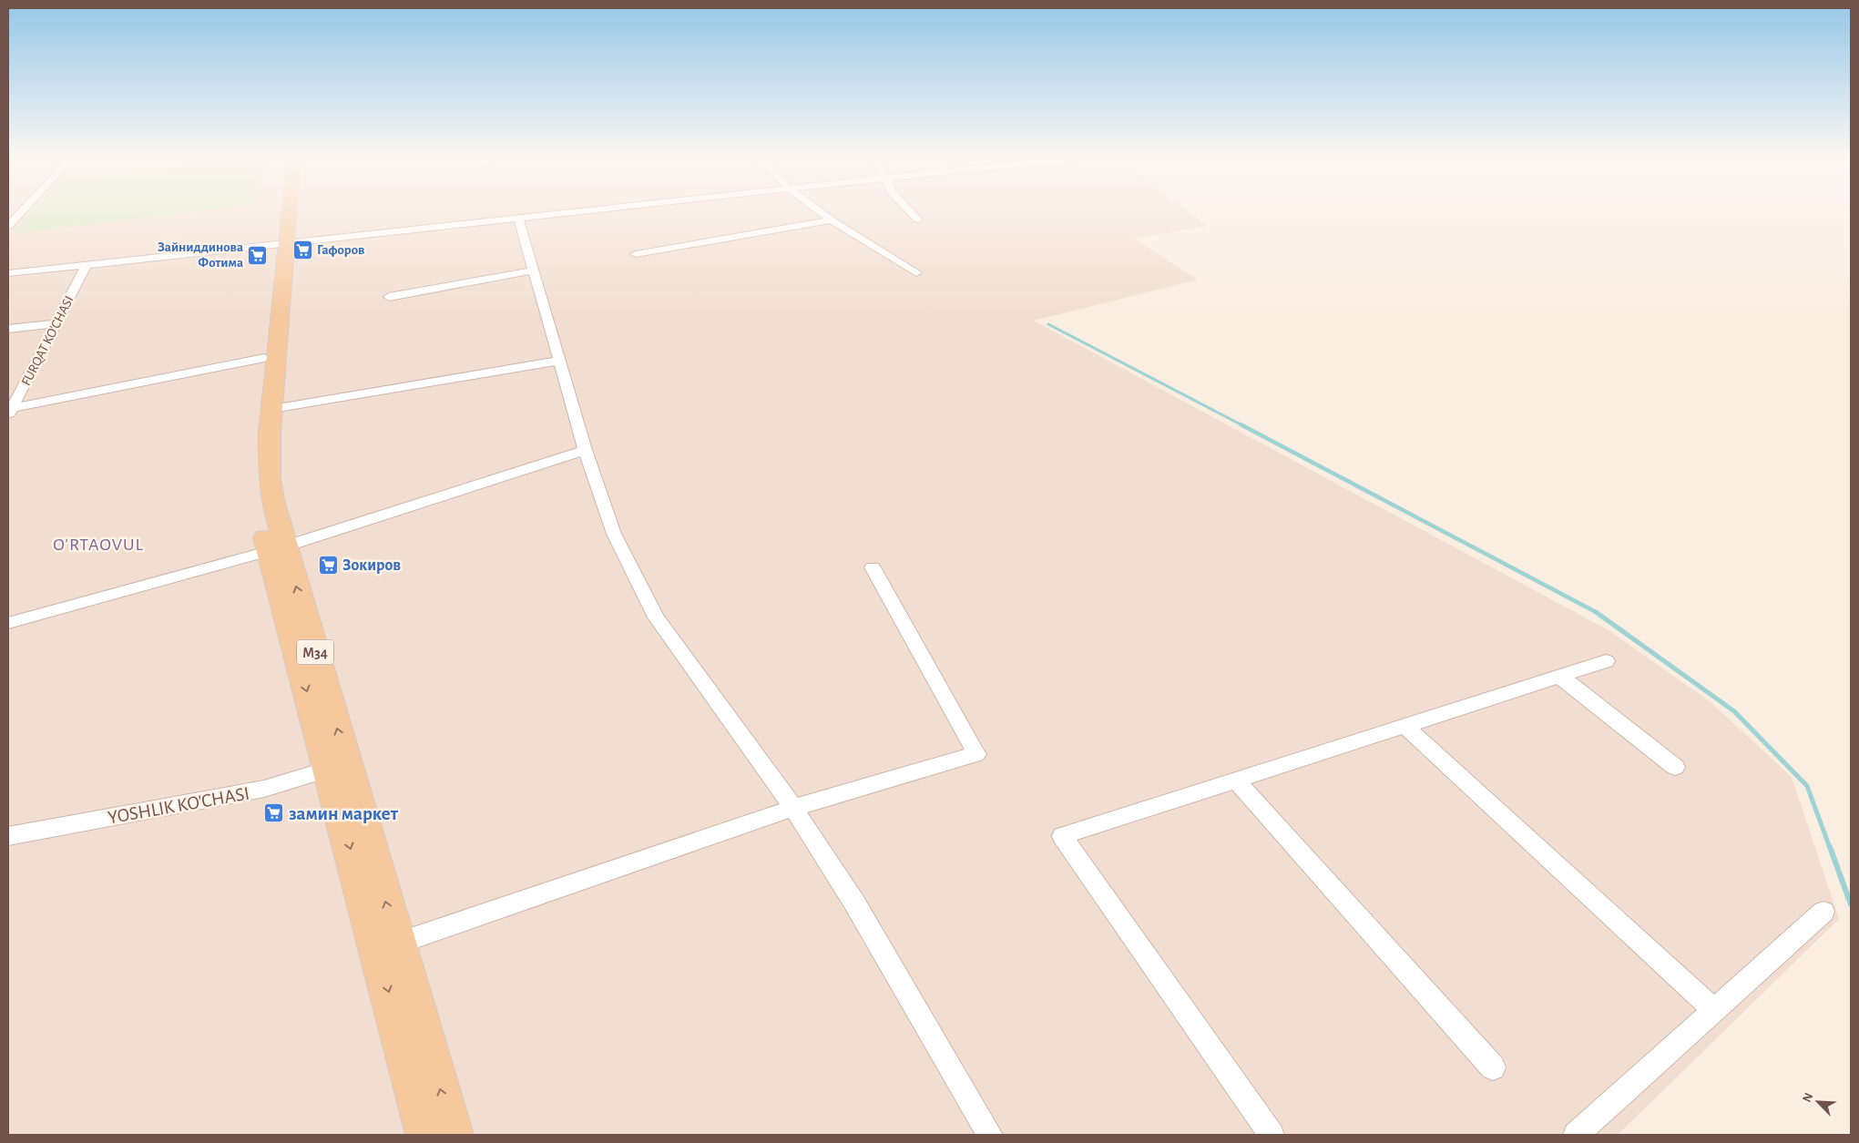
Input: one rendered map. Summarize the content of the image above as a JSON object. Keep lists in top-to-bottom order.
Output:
{
  "streets": {
    "main road": ["M34"],
    "street": ["FURQAT KO'CHASI", "YOSHLIK KO'CHASI"]
  },
  "crossings": [
    ["M34", "YOSHLIK KO'CHASI"]
  ],
  "districts": ["O'RTAOVUL"],
  "places": {
    "supermarket": [
      "Гафоров",
      "Зайниддинова Фотима",
      "Зокиров",
      "замин маркет"
    ]
  },
  "north": "top left"
}
